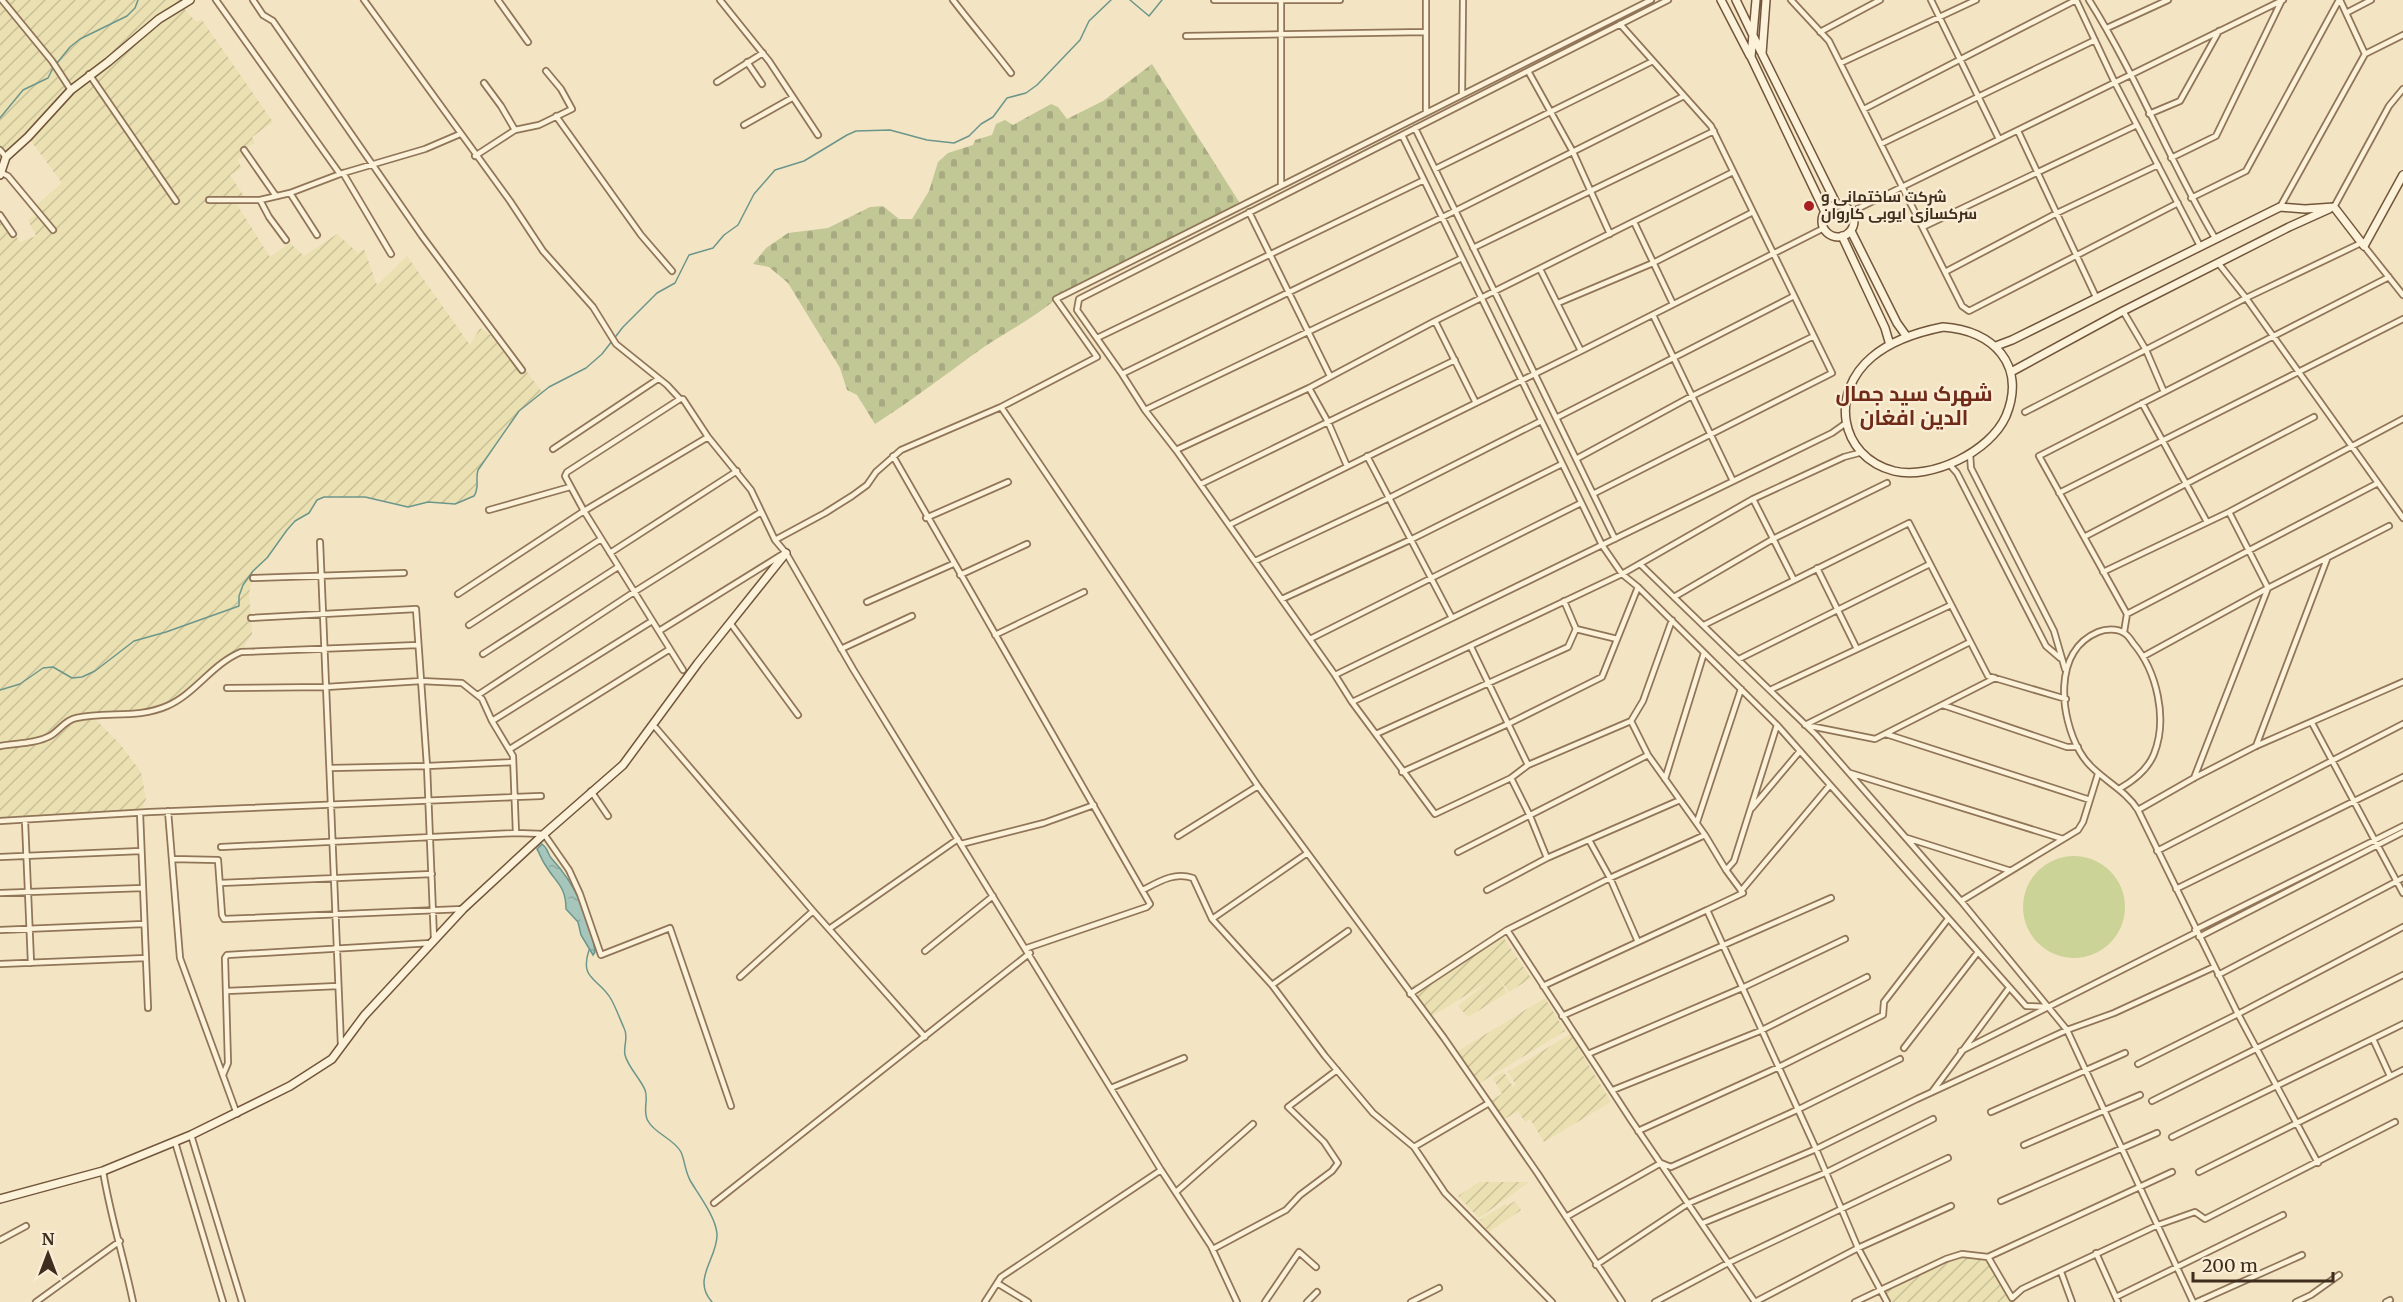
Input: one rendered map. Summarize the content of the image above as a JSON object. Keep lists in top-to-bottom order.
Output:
{
  "districts": ["شهرک سید جمال الدین افغان"],
  "places": ["شرکت ساختمانی و سرکسازی ایوبی کاروان"],
  "scale_bar": "200 m",
  "north": "top"
}
